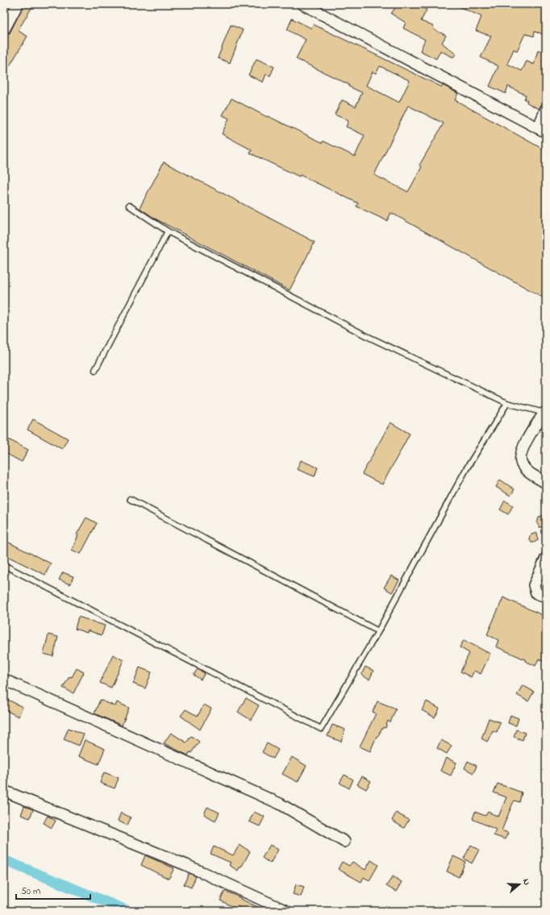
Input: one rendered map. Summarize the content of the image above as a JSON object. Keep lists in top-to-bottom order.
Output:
{
  "scale_bar": "50 m",
  "north": "right"
}
